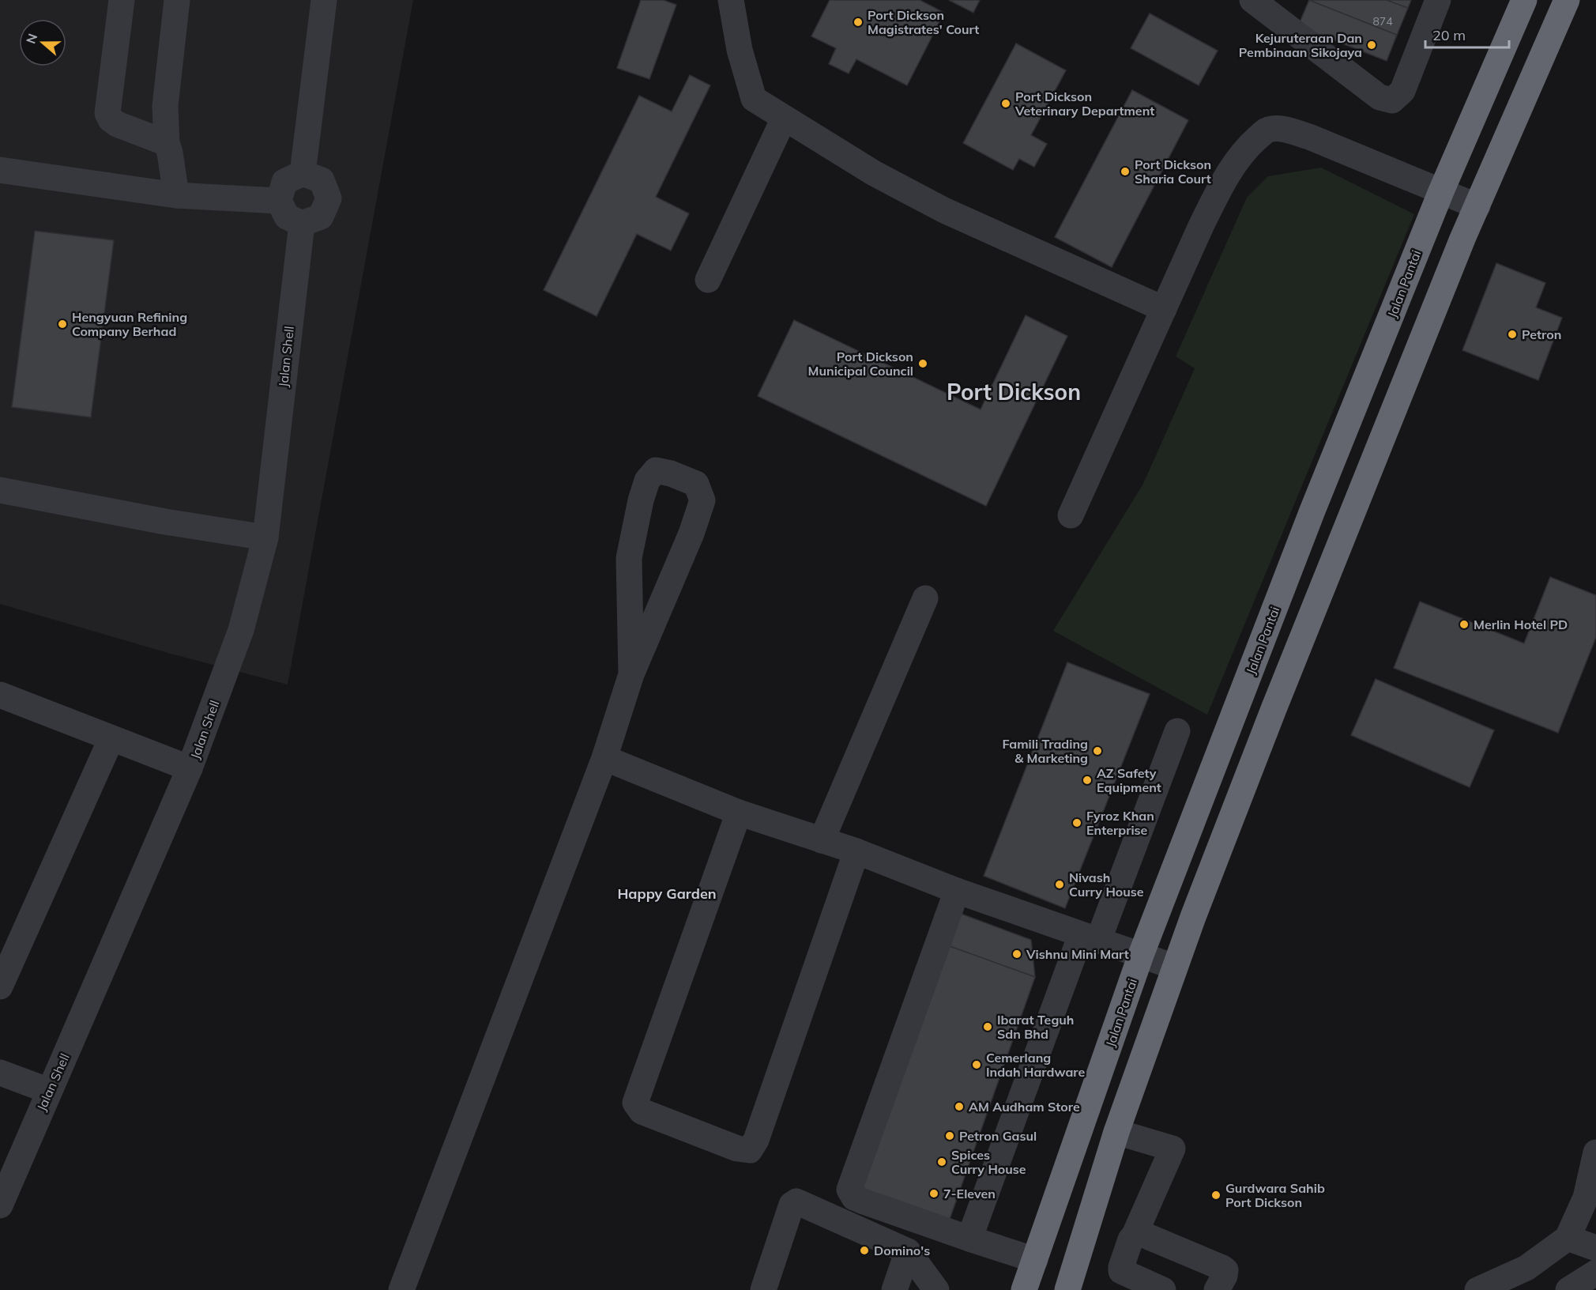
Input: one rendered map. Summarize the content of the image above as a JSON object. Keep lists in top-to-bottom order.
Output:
{
  "streets": {
    "highway": ["Jalan Pantai"],
    "street": ["Jalan Shell"]
  },
  "districts": ["Port Dickson", "Happy Garden"],
  "places": [
    "Port Dickson Magistrates' Court",
    "Kejuruteraan Dan Pembinaan Sikojaya",
    "Port Dickson Veterinary Department",
    "Port Dickson Sharia Court",
    "Hengyuan Refining Company Berhad",
    "Petron",
    "Port Dickson Municipal Council",
    "Merlin Hotel PD",
    "Famili Trading & Marketing",
    "AZ Safety Equipment",
    "Fyroz Khan Enterprise",
    "Nivash Curry House",
    "Vishnu Mini Mart",
    "Ibarat Teguh Sdn Bhd",
    "Cemerlang Indah Hardware",
    "AM Audham Store",
    "Petron Gasul",
    "Spices Curry House",
    "7-Eleven",
    "Gurdwara Sahib Port Dickson",
    "Domino's"
  ],
  "house_numbers": ["874"],
  "scale_bar": "20 m",
  "north": "left"
}
